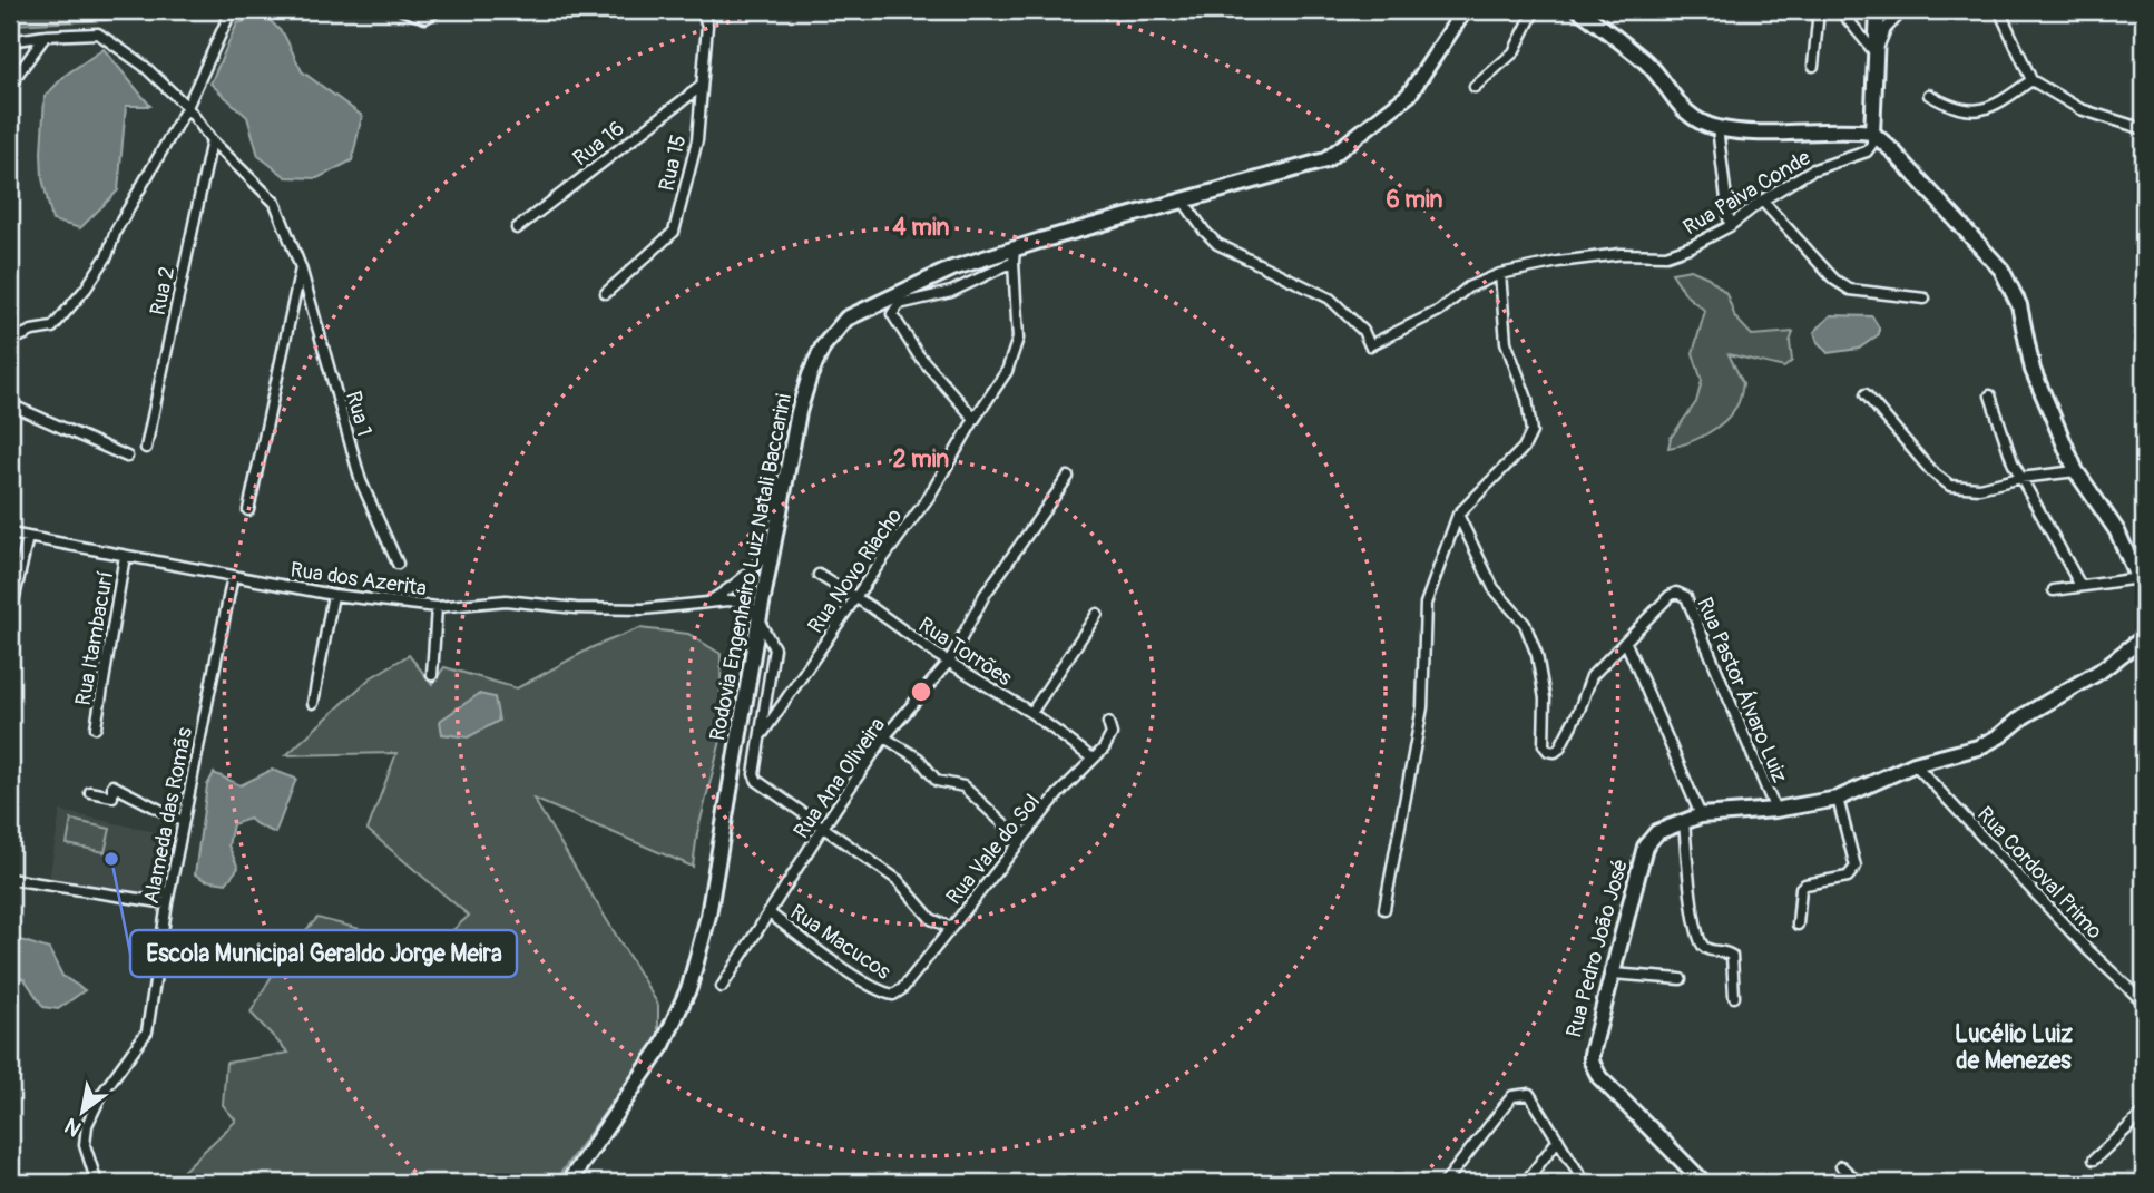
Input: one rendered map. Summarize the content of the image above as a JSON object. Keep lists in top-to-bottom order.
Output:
{
  "streets": {
    "street": [
      "Rua 16",
      "Rua 15",
      "Rua Paiva Conde",
      "Rua 2",
      "Rua 1",
      "Rodovia Engenheiro Luiz Natali Baccarini",
      "Rua Novo Riacho",
      "Rua dos Azerita",
      "Rua Itambacurí",
      "Rua Torrões",
      "Rua Pastor Álvaro Luiz",
      "Rua Ana Oliveira",
      "Alameda das Romãs",
      "Rua Vale do Sol",
      "Rua Cordoval Primo",
      "Rua Macucos",
      "Rua Pedro João José"
    ]
  },
  "crossings": [
    ["Rua 16", "Rua 15"],
    ["Rua Paiva Conde", "Rodovia Engenheiro Luiz Natali Baccarini"],
    ["Rua 2", "Rua 1"],
    ["Rodovia Engenheiro Luiz Natali Baccarini", "Rua Novo Riacho"],
    ["Rodovia Engenheiro Luiz Natali Baccarini", "Rua dos Azerita"],
    ["Rua Novo Riacho", "Rua Torrões"],
    ["Rua dos Azerita", "Rua Itambacurí"],
    ["Rua dos Azerita", "Alameda das Romãs"],
    ["Rua Torrões", "Rua Ana Oliveira"],
    ["Rua Torrões", "Rua Vale do Sol"],
    ["Rua Pastor Álvaro Luiz", "Rua Pedro João José"],
    ["Rua Ana Oliveira", "Rua Macucos"],
    ["Rua Vale do Sol", "Rua Macucos"],
    ["Rua Cordoval Primo", "Rua Pedro João José"]
  ],
  "districts": ["Lucélio Luiz de Menezes"],
  "places": ["Escola Municipal Geraldo Jorge Meira"],
  "north": "bottom left",
  "rings": ["6 min", "4 min", "2 min"]
}
